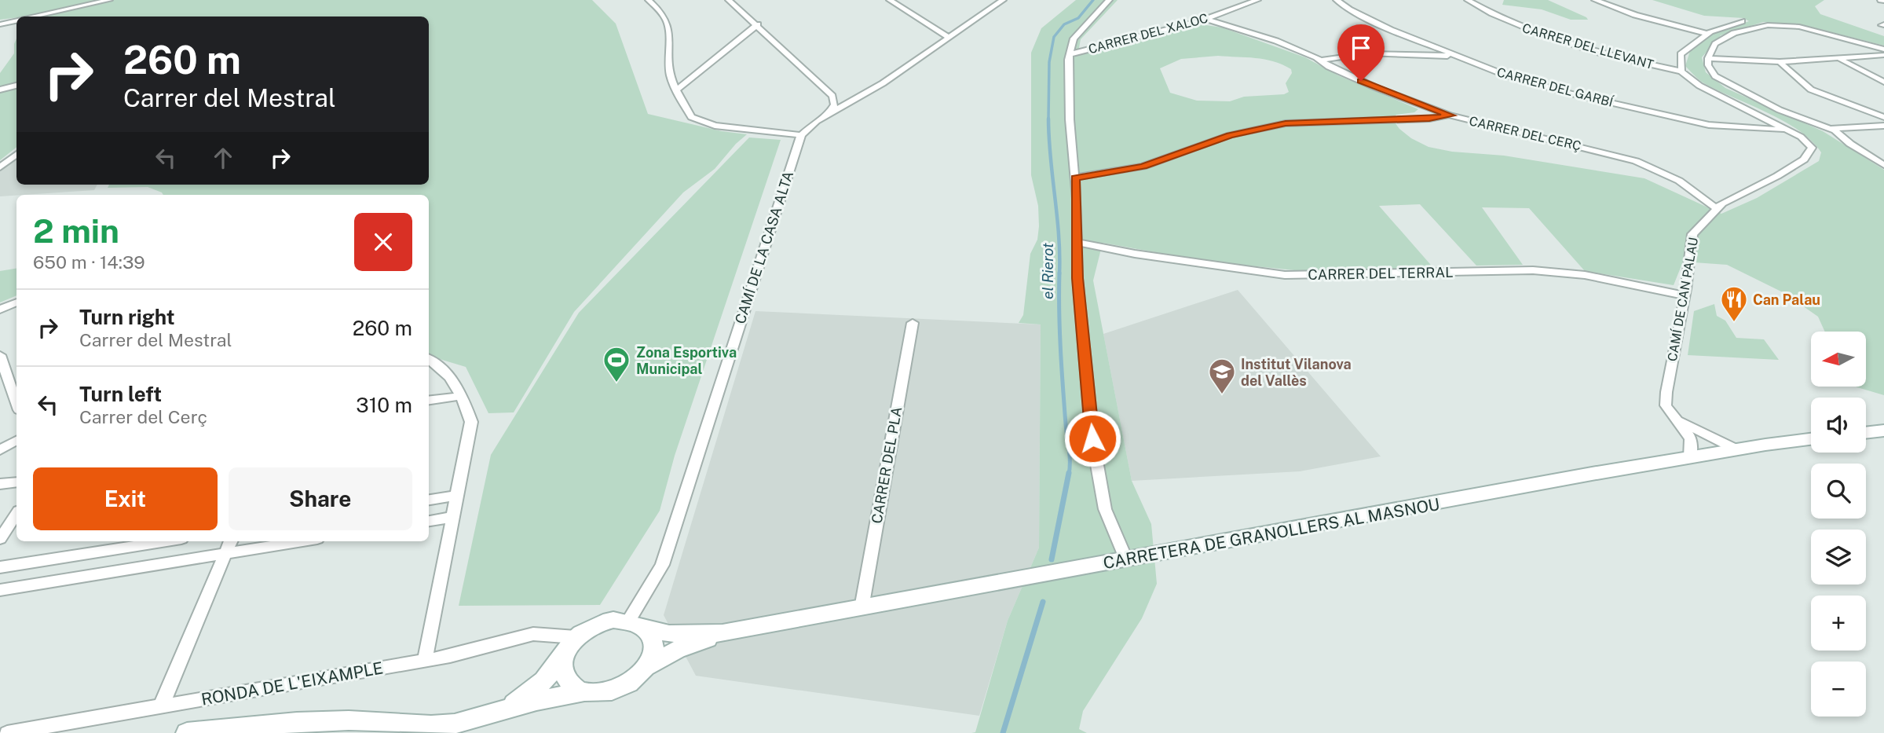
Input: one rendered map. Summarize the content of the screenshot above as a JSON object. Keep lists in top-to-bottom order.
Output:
{
  "streets": {
    "main road": ["CARRETERA DE GRANOLLERS AL MASNOU"],
    "street": [
      "CARRER DEL XALOC",
      "CARRER DEL LLEVANT",
      "CARRER DEL GARBÍ",
      "CARRER DEL CERÇ",
      "CAMÍ DE LA CASA ALTA",
      "CARRER DEL TERRAL",
      "CAMÍ DE CAN PALAU",
      "CARRER DEL PLA",
      "RONDA DE L'EIXAMPLE"
    ]
  },
  "crossings": [
    ["CARRER DEL XALOC", "CARRER DEL CERÇ"],
    ["CARRER DEL LLEVANT", "CAMÍ DE CAN PALAU"],
    ["CARRER DEL GARBÍ", "CAMÍ DE CAN PALAU"],
    ["CARRER DEL CERÇ", "CAMÍ DE CAN PALAU"],
    ["CAMÍ DE LA CASA ALTA", "CARRETERA DE GRANOLLERS AL MASNOU"],
    ["CAMÍ DE LA CASA ALTA", "RONDA DE L'EIXAMPLE"],
    ["CARRER DEL TERRAL", "CAMÍ DE CAN PALAU"],
    ["CAMÍ DE CAN PALAU", "CARRETERA DE GRANOLLERS AL MASNOU"],
    ["CARRER DEL PLA", "CARRETERA DE GRANOLLERS AL MASNOU"],
    ["CARRETERA DE GRANOLLERS AL MASNOU", "RONDA DE L'EIXAMPLE"]
  ],
  "water": ["el Rierot"],
  "places": {
    "restaurant": ["Can Palau"],
    "sports": ["Zona Esportiva Municipal"],
    "school or university": ["Institut Vilanova del Vallès"]
  },
  "north": "left",
  "page": {
    "turn": ["260 m", "Carrer del Mestral"],
    "heading": ["2 min", "650 m · 14:39"],
    "list": [
      {
        "name": "Turn right",
        "note": "Carrer del Mestral",
        "value": "260 m"
      },
      {
        "name": "Turn left",
        "note": "Carrer del Cerç",
        "value": "310 m"
      }
    ],
    "map_buttons": ["+", "−"],
    "buttons": ["Exit", "Share"]
  }
}
